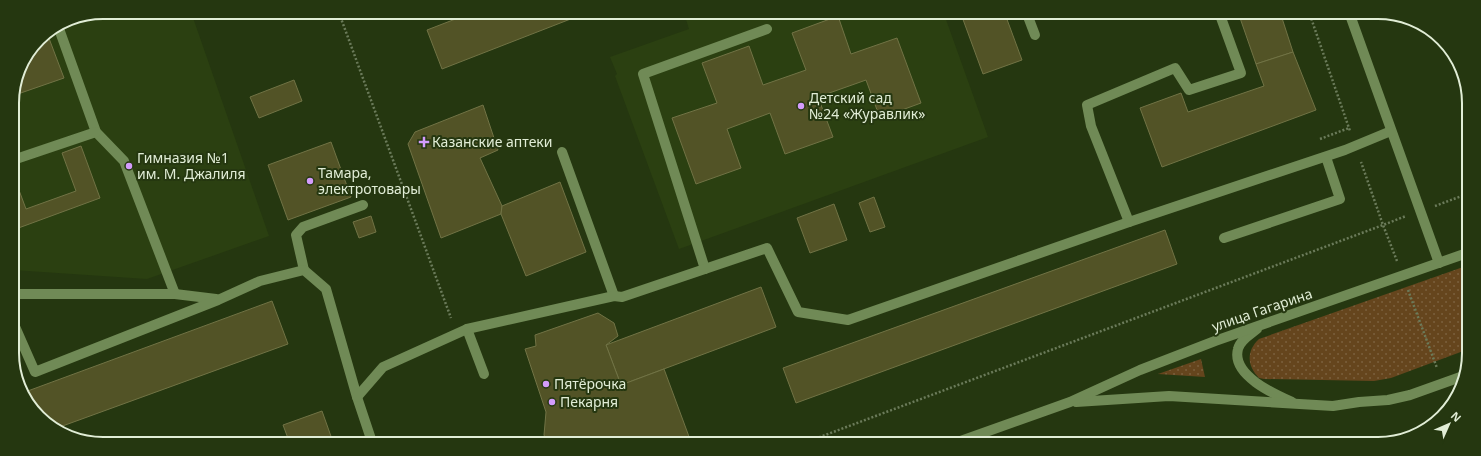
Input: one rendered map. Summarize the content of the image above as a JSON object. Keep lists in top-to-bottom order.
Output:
{
  "streets": {
    "street": ["улица Гагарина"]
  },
  "places": {
    "other": [
      "Детский сад №24 «Журавлик»",
      "Гимназия №1 им. М. Джалиля",
      "Тамара, электротовары",
      "Пятёрочка",
      "Пекарня"
    ],
    "health": ["Казанские аптеки"]
  },
  "north": "top right"
}
